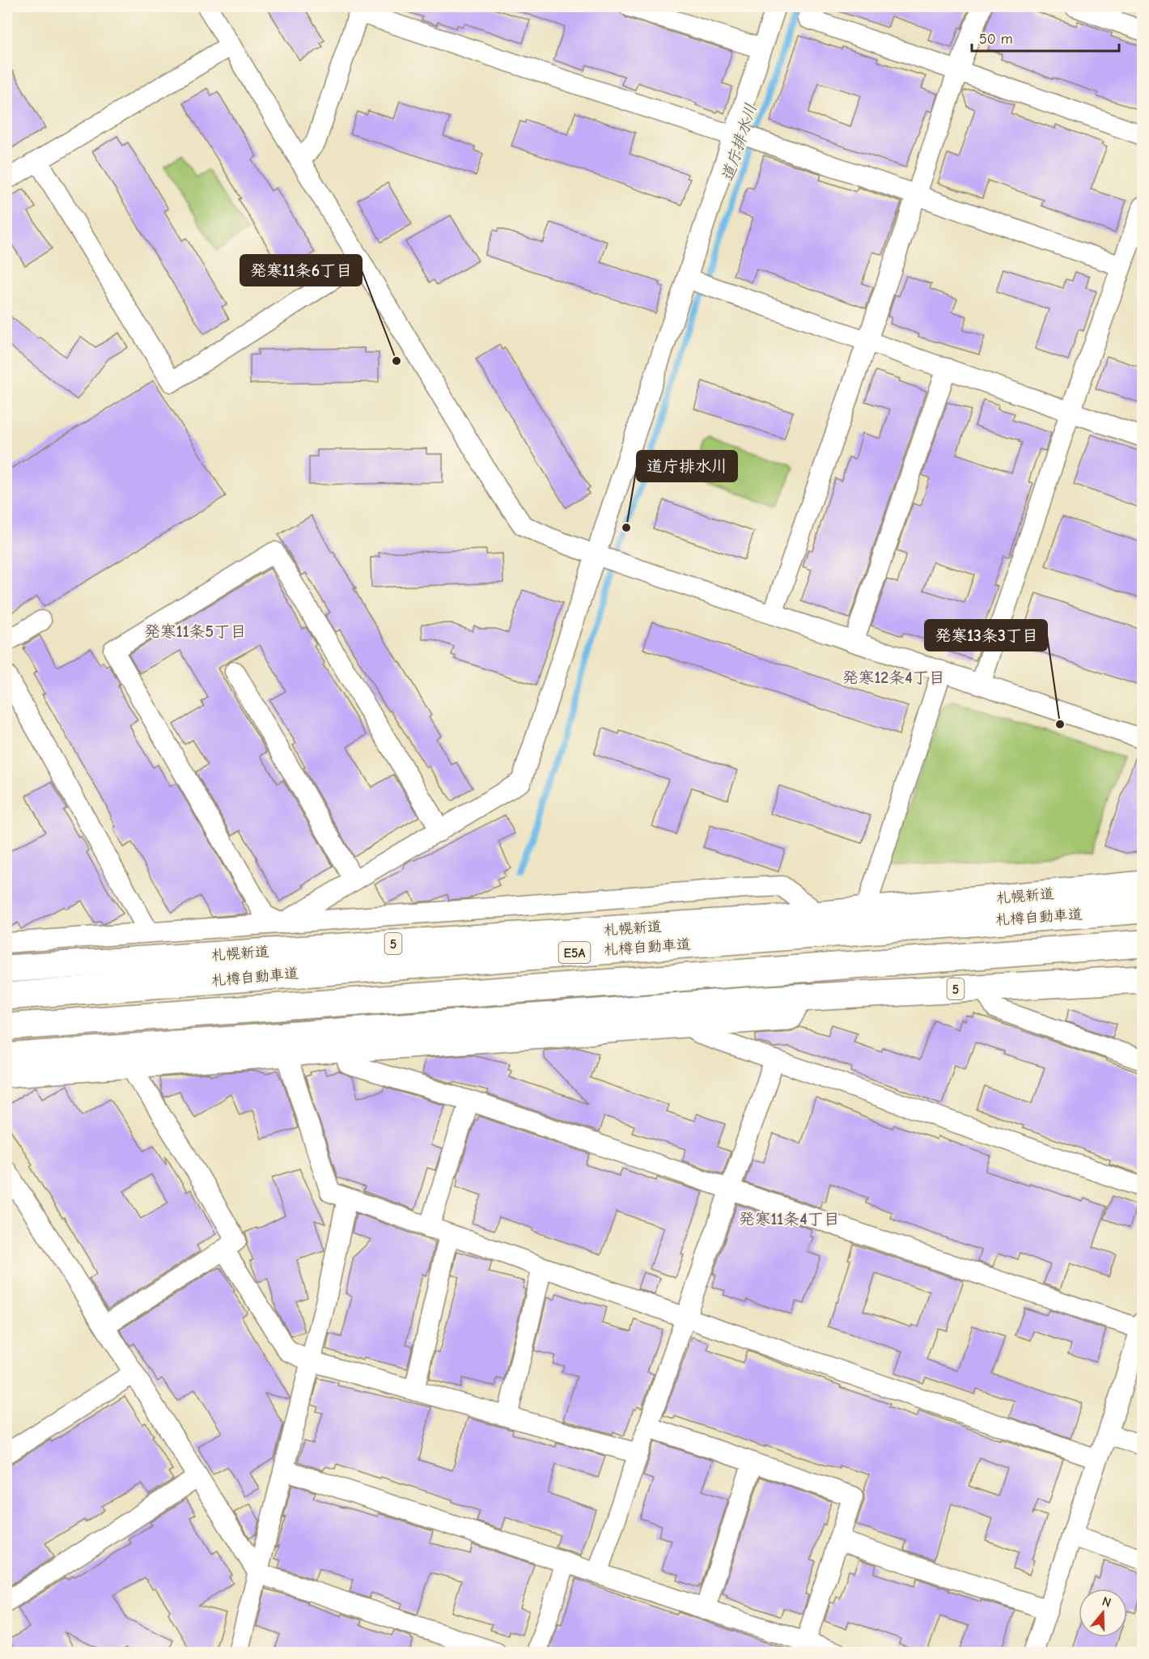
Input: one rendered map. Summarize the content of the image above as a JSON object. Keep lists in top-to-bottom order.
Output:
{
  "streets": {
    "highway": [
      "札幌新道",
      "札樽自動車道",
      "5",
      "E5A"
    ]
  },
  "districts": ["発寒11条5丁目", "発寒12条4丁目", "発寒11条4丁目"],
  "water": ["道庁排水川"],
  "places": ["発寒11条6丁目", "道庁排水川", "発寒13条3丁目"],
  "scale_bar": "50 m",
  "north": "top"
}
